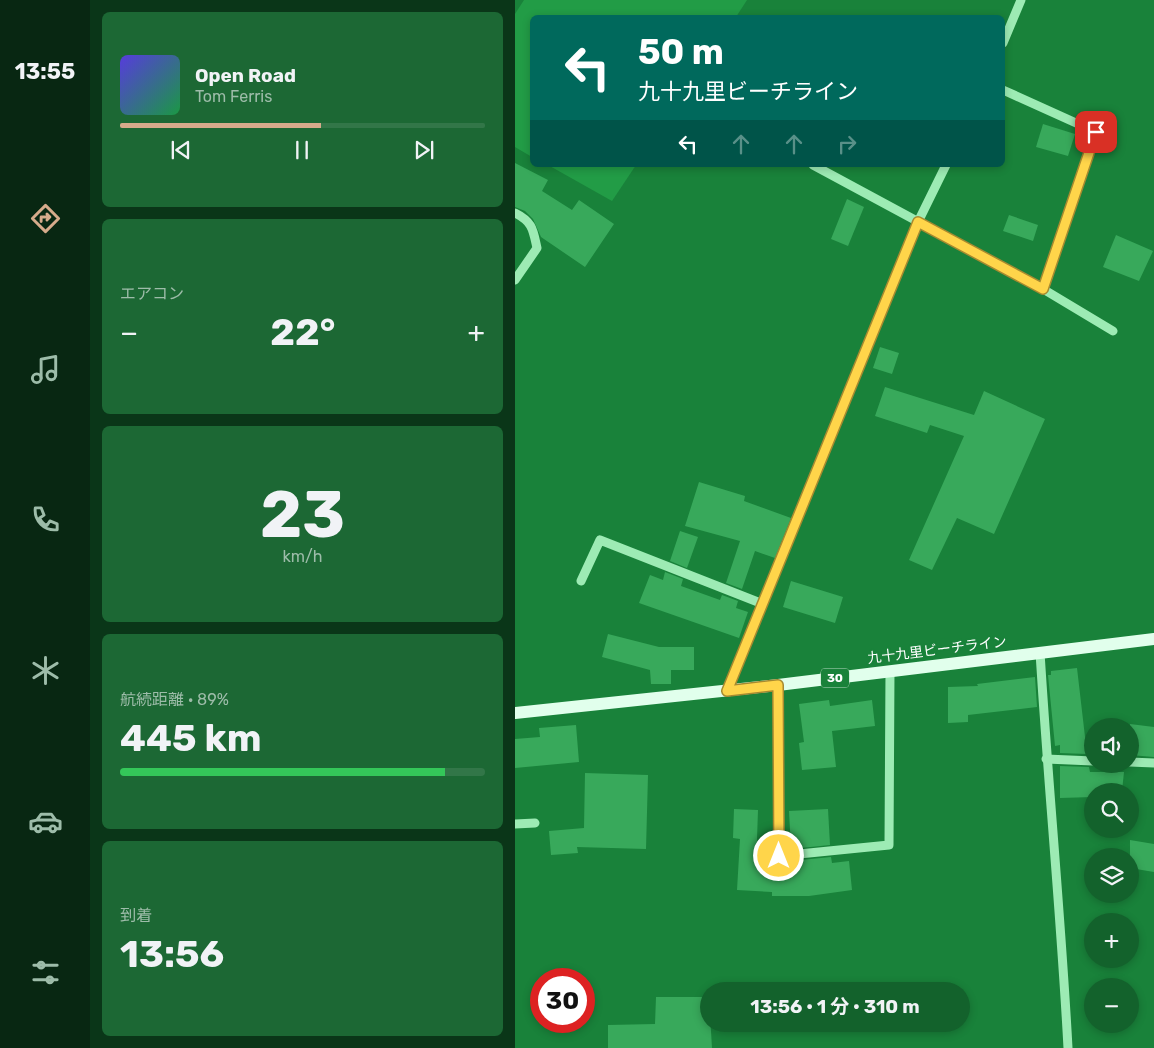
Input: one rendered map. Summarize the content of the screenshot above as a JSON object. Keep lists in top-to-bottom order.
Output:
{
  "streets": {
    "main road": ["九十九里ビーチライン", "30"]
  },
  "page": {
    "tabs": "13:55",
    "turn": ["50 m", "九十九里ビーチライン"],
    "song": ["Open Road", "Tom Ferris"],
    "tile": [
      "エアコン",
      ["23", "km/h"],
      ["航続距離 · 89%", "445 km"],
      ["到着", "13:56"]
    ],
    "heat": ["−", "22°", "+"],
    "map_buttons": ["+", "−"],
    "limit": "30",
    "trip": "13:56 · 1 分 · 310 m"
  }
}
